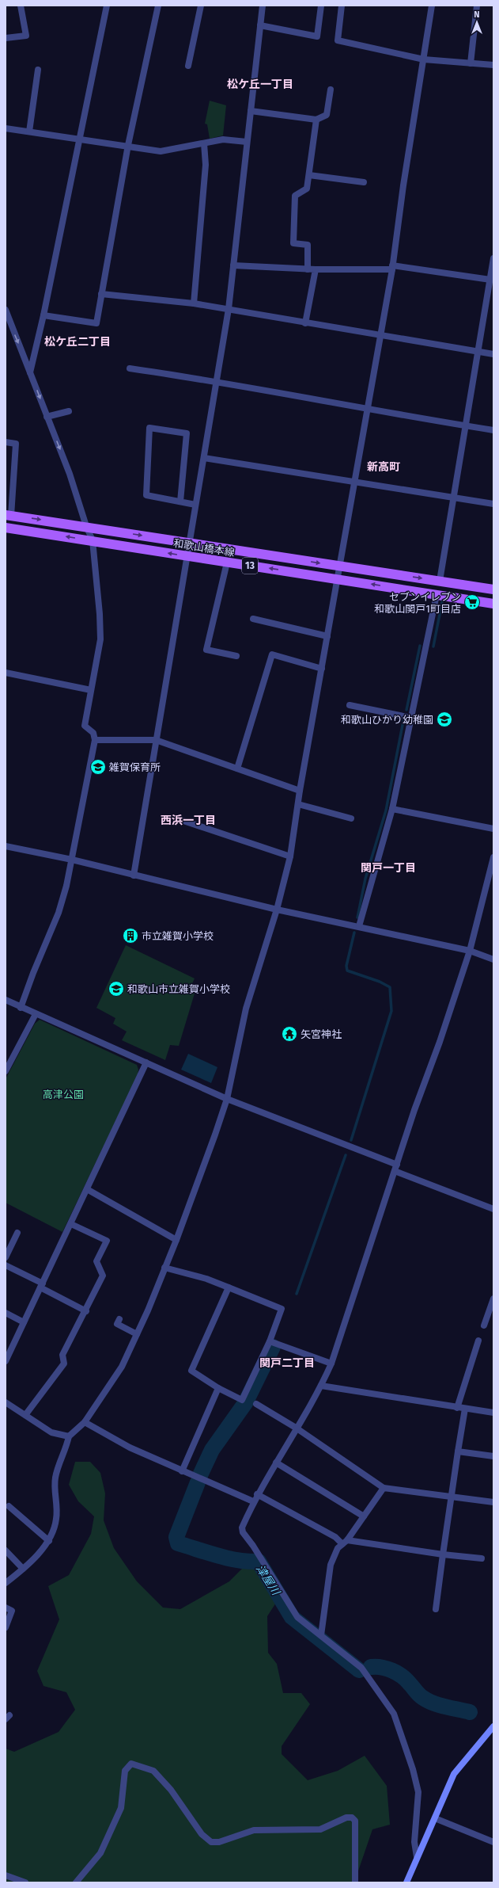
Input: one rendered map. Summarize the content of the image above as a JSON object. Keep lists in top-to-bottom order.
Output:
{
  "streets": {
    "main road": ["和歌山橋本線", "13"]
  },
  "districts": [
    "松ケ丘一丁目",
    "松ケ丘二丁目",
    "新高町",
    "西浜一丁目",
    "関戸一丁目",
    "関戸二丁目"
  ],
  "water": ["津屋川"],
  "parks": ["高津公園"],
  "places": {
    "supermarket": ["セブンイレブン 和歌山関戸1町目店"],
    "school or university": ["和歌山ひかり幼稚園", "雑賀保育所", "和歌山市立雑賀小学校"],
    "building": ["市立雑賀小学校"],
    "temple": ["矢宮神社"]
  },
  "north": "top"
}
